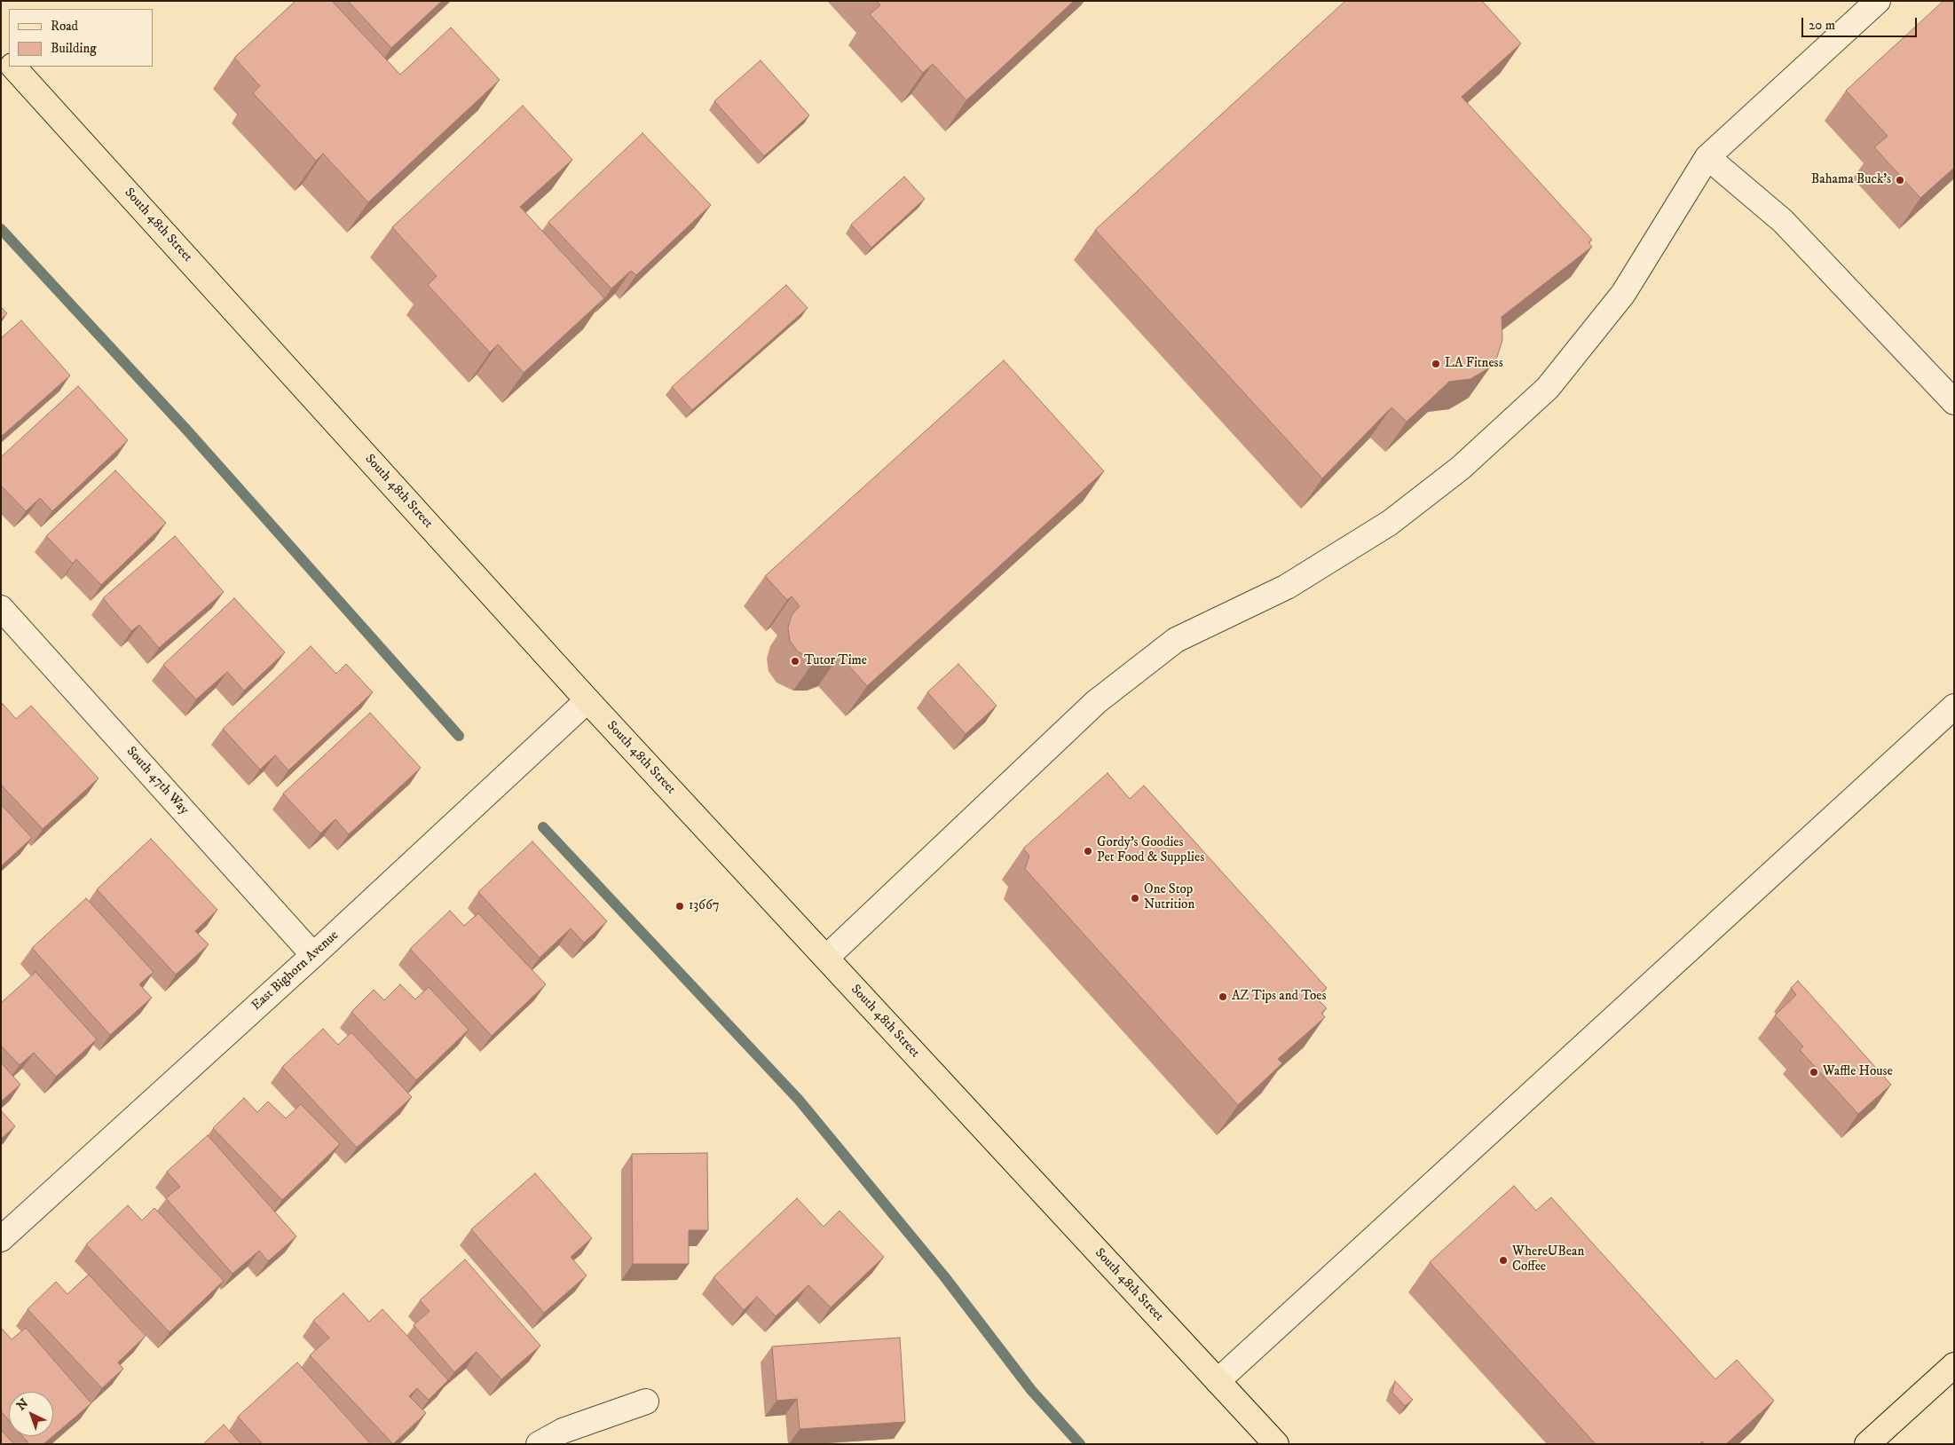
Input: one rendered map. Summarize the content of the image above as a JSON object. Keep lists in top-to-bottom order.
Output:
{
  "streets": {
    "main road": ["South 48th Street"],
    "street": ["South 47th Way", "East Bighorn Avenue"]
  },
  "crossings": [
    ["South 48th Street", "East Bighorn Avenue"],
    ["South 47th Way", "East Bighorn Avenue"]
  ],
  "places": [
    "Bahama Buck's",
    "LA Fitness",
    "Tutor Time",
    "Gordy's Goodies Pet Food & Supplies",
    "One Stop Nutrition",
    "13667",
    "AZ Tips and Toes",
    "Waffle House",
    "WhereUBean Coffee"
  ],
  "legend": ["Road", "Building"],
  "scale_bar": "20 m",
  "north": "top left"
}
